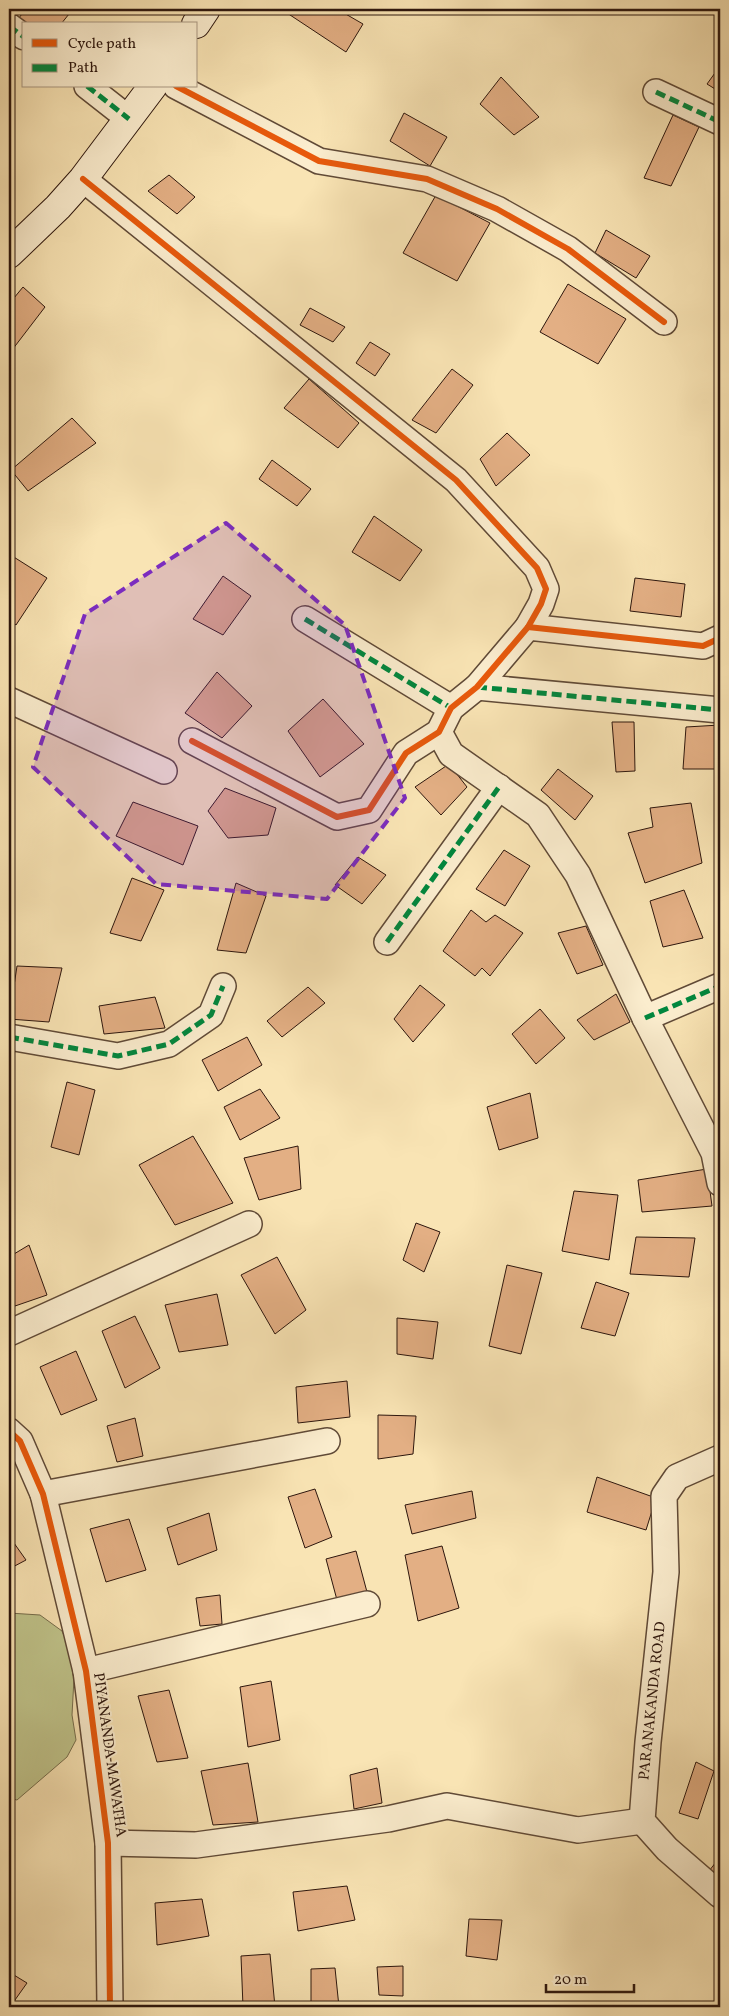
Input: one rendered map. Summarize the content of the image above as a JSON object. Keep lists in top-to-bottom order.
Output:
{
  "streets": {
    "street": ["PARANAKANDA ROAD", "PIYANANDA MAWATHA"]
  },
  "legend": ["Cycle path", "Path"],
  "scale_bar": "20 m"
}
